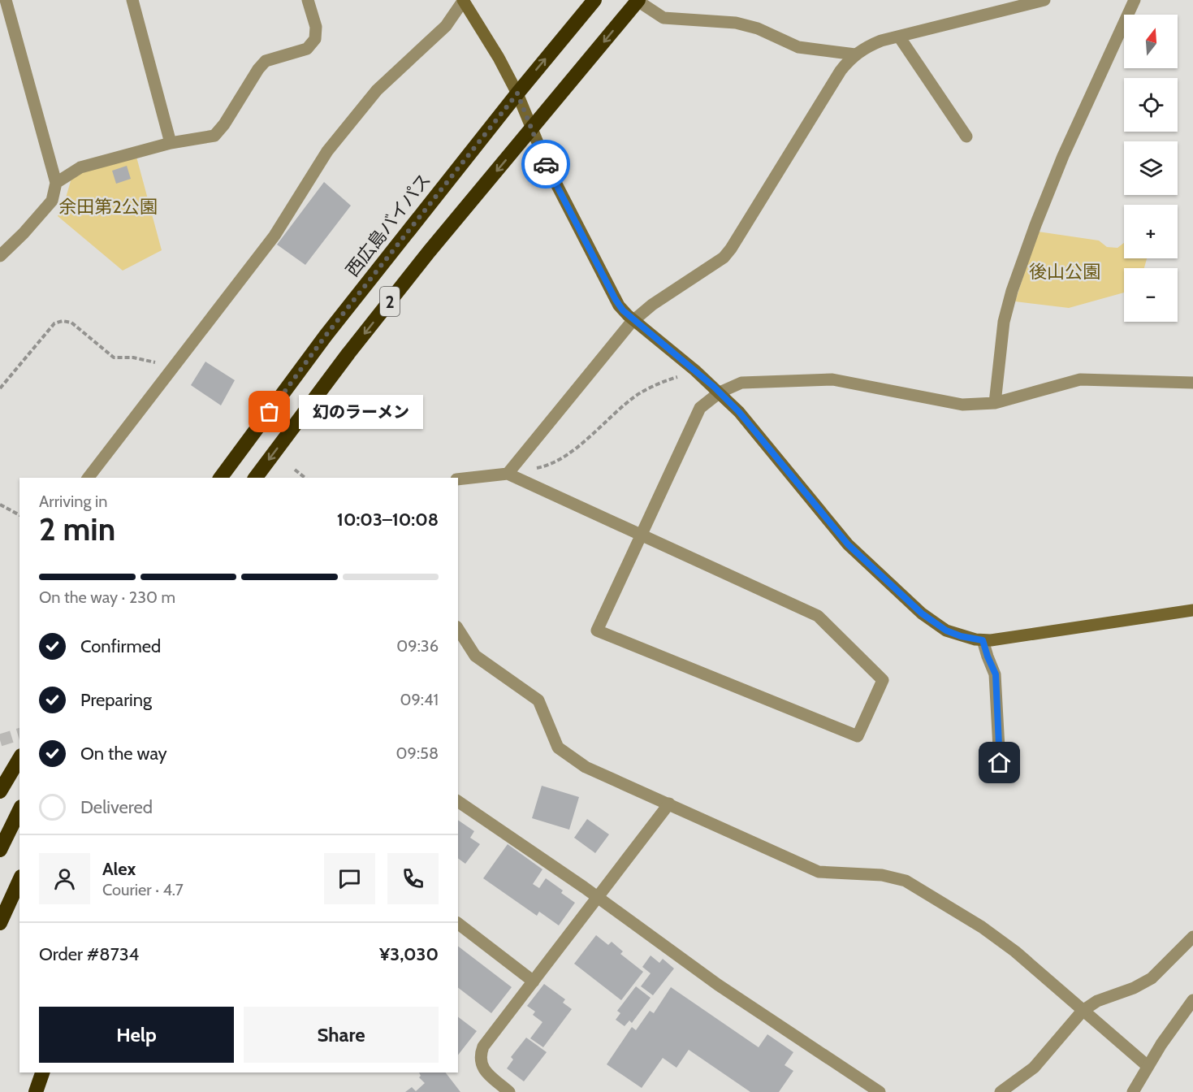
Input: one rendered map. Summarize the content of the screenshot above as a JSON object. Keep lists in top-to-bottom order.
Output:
{
  "streets": {
    "highway": ["西広島バイパス", "2"]
  },
  "parks": ["余田第2公園", "後山公園"],
  "places": ["幻のラーメン"],
  "north": "top",
  "page": {
    "map_buttons": ["+", "−"],
    "bubble": "幻のラーメン",
    "heading": ["2 min", "Arriving in", "10:03–10:08"],
    "panel": [
      "Alex",
      "Courier · 4.7",
      "Order #8734",
      "¥3,030"
    ],
    "bar": "On the way · 230 m",
    "list": [
      ["Confirmed", "09:36"],
      ["Preparing", "09:41"],
      ["On the way", "09:58"],
      "Delivered"
    ],
    "buttons": ["Help", "Share"]
  }
}
